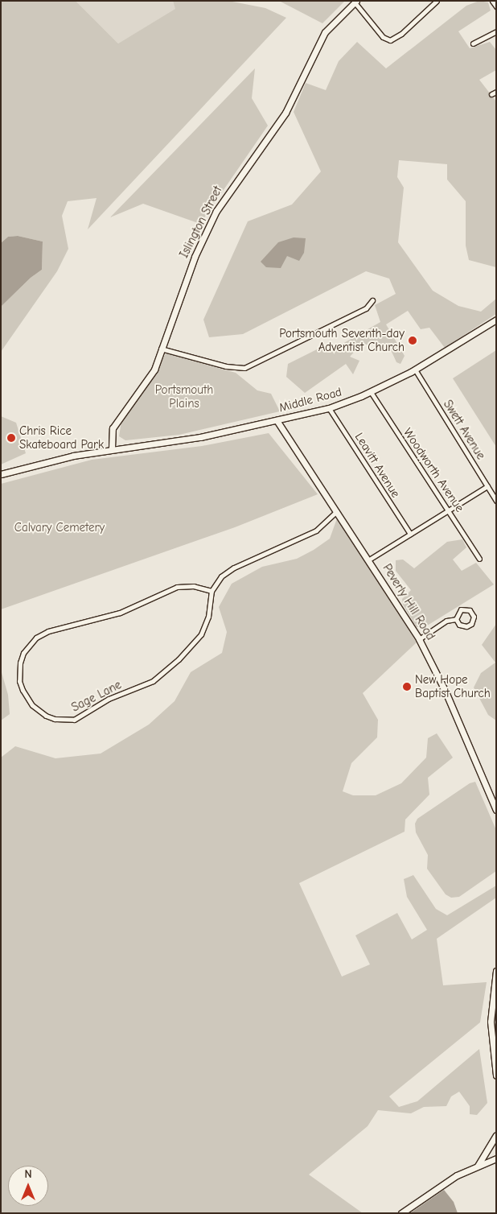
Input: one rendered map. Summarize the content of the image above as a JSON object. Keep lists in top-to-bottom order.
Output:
{
  "streets": {
    "street": [
      "Islington Street",
      "Middle Road",
      "Swett Avenue",
      "Leavitt Avenue",
      "Woodworth Avenue",
      "Peverly Hill Road",
      "Sage Lane"
    ]
  },
  "crossings": [
    ["Islington Street", "Middle Road"],
    ["Middle Road", "Swett Avenue"],
    ["Middle Road", "Leavitt Avenue"],
    ["Middle Road", "Woodworth Avenue"],
    ["Middle Road", "Peverly Hill Road"]
  ],
  "parks": ["Portsmouth Plains", "Calvary Cemetery"],
  "places": ["Portsmouth Seventh-day Adventist Church", "Chris Rice Skateboard Park", "New Hope Baptist Church"],
  "north": "top"
}
